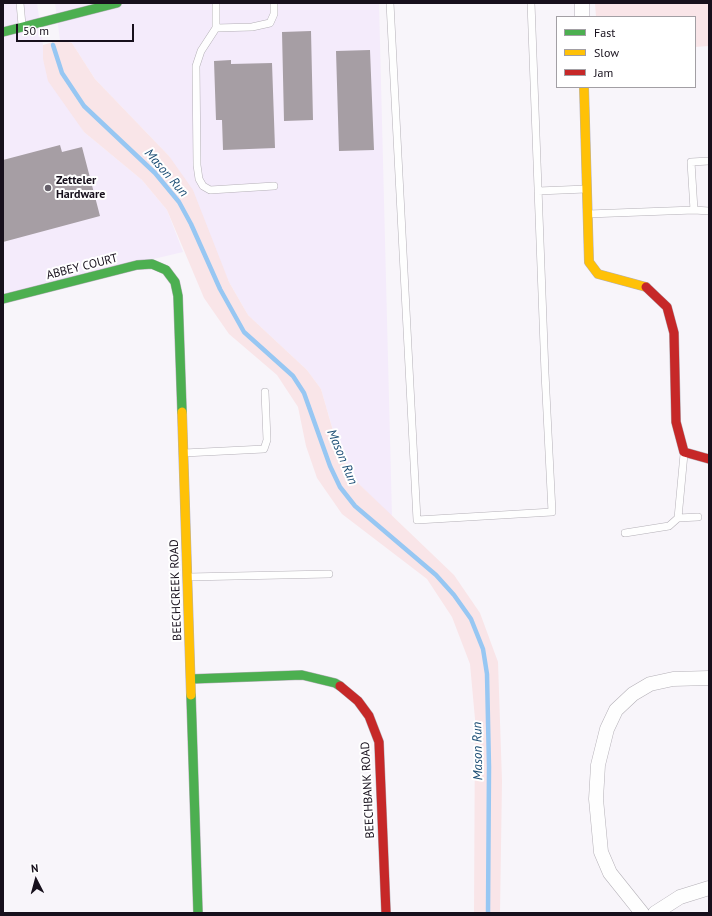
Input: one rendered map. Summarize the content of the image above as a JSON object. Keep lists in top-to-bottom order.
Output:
{
  "streets": {
    "street": ["ABBEY COURT", "BEECHCREEK ROAD", "BEECHBANK ROAD"]
  },
  "crossings": [
    ["ABBEY COURT", "BEECHCREEK ROAD"],
    ["BEECHCREEK ROAD", "BEECHBANK ROAD"]
  ],
  "water": ["Mason Run"],
  "places": ["Zetteler Hardware"],
  "legend": ["Fast", "Slow", "Jam"],
  "scale_bar": "50 m",
  "north": "top"
}
